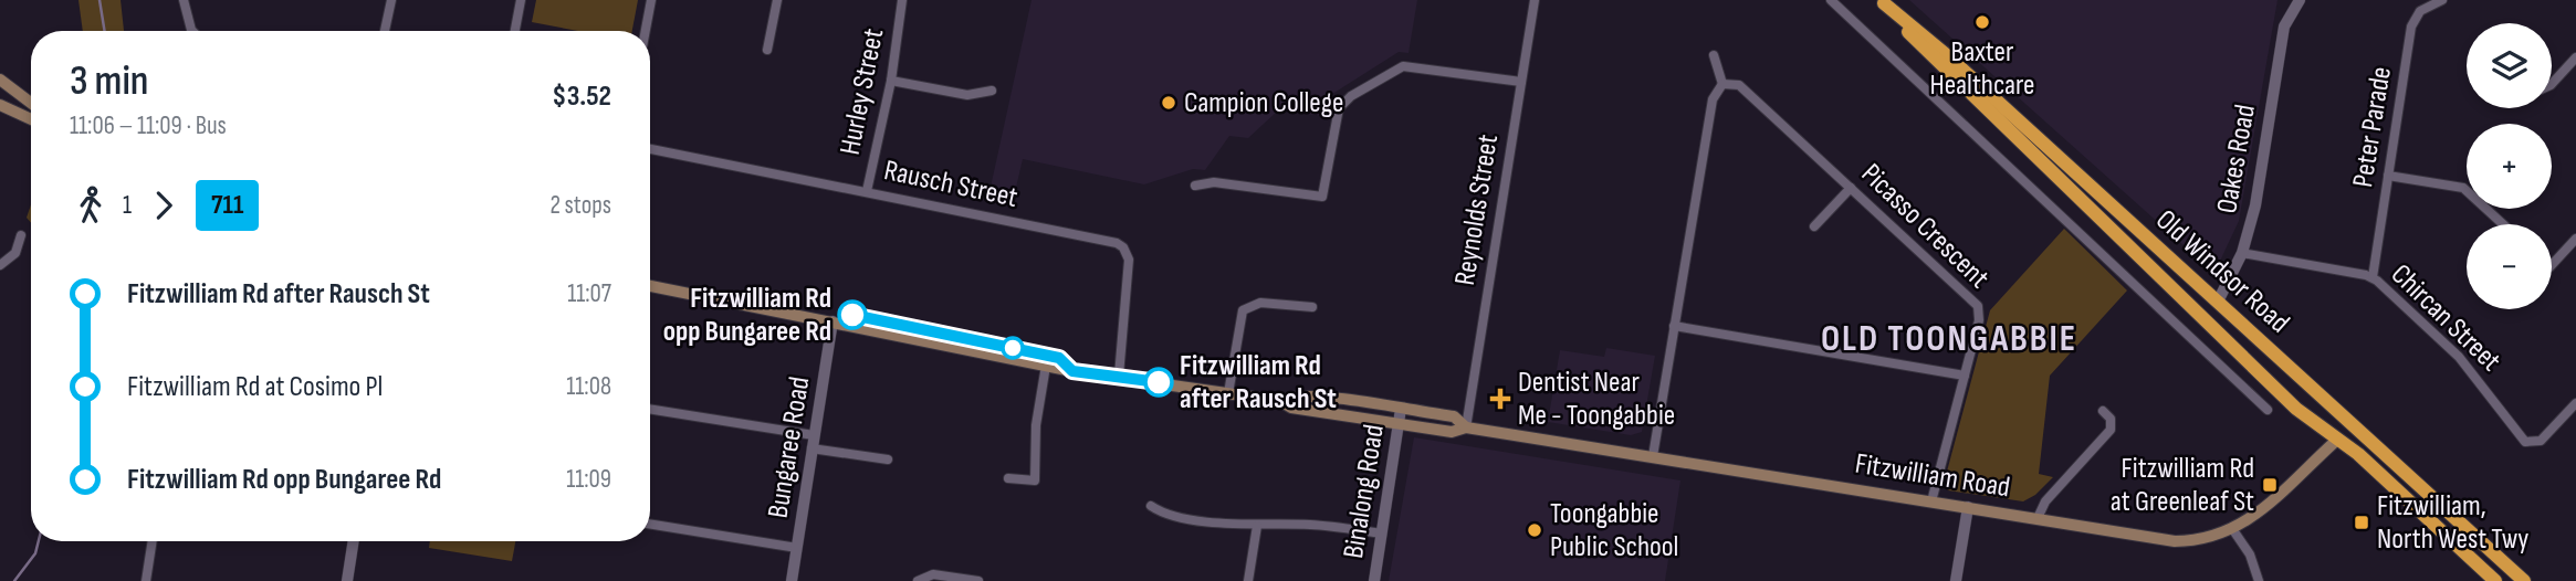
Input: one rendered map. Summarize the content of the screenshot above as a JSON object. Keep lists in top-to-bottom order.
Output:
{
  "streets": {
    "highway": ["Oakes Road", "Old Windsor Road", "Fitzwilliam Road"],
    "street": [
      "Hurley Street",
      "Peter Parade",
      "Rausch Street",
      "Reynolds Street",
      "Picasso Crescent",
      "Chircan Street",
      "Bungaree Road",
      "Binalong Road"
    ]
  },
  "crossings": [
    ["Hurley Street", "Rausch Street"],
    ["Peter Parade", "Chircan Street"],
    ["Oakes Road", "Old Windsor Road"],
    ["Oakes Road", "Chircan Street"],
    ["Rausch Street", "Fitzwilliam Road"],
    ["Reynolds Street", "Fitzwilliam Road"],
    ["Picasso Crescent", "Fitzwilliam Road"],
    ["Old Windsor Road", "Fitzwilliam Road"],
    ["Bungaree Road", "Fitzwilliam Road"],
    ["Fitzwilliam Road", "Binalong Road"]
  ],
  "districts": ["OLD TOONGABBIE"],
  "places": {
    "other": [
      "Baxter Healthcare",
      "Campion College",
      "Fitzwilliam Rd opp Bungaree Rd",
      "Fitzwilliam Rd after Rausch St",
      "Toongabbie Public School"
    ],
    "health": ["Dentist Near Me - Toongabbie"],
    "transit": ["Fitzwilliam Rd at Greenleaf St", "Fitzwilliam, North West Twy"]
  },
  "lines": ["bus line 711"],
  "page": {
    "map_buttons": ["+", "−"],
    "heading": ["3 min", "11:06 – 11:09 · Bus", "$3.52"],
    "legs": ["1", "711", "2 stops"],
    "list": [
      {
        "name": "Fitzwilliam Rd after Rausch St",
        "value": "11:07"
      },
      {
        "name": "Fitzwilliam Rd at Cosimo Pl",
        "value": "11:08"
      },
      {
        "name": "Fitzwilliam Rd opp Bungaree Rd",
        "value": "11:09"
      }
    ]
  }
}
